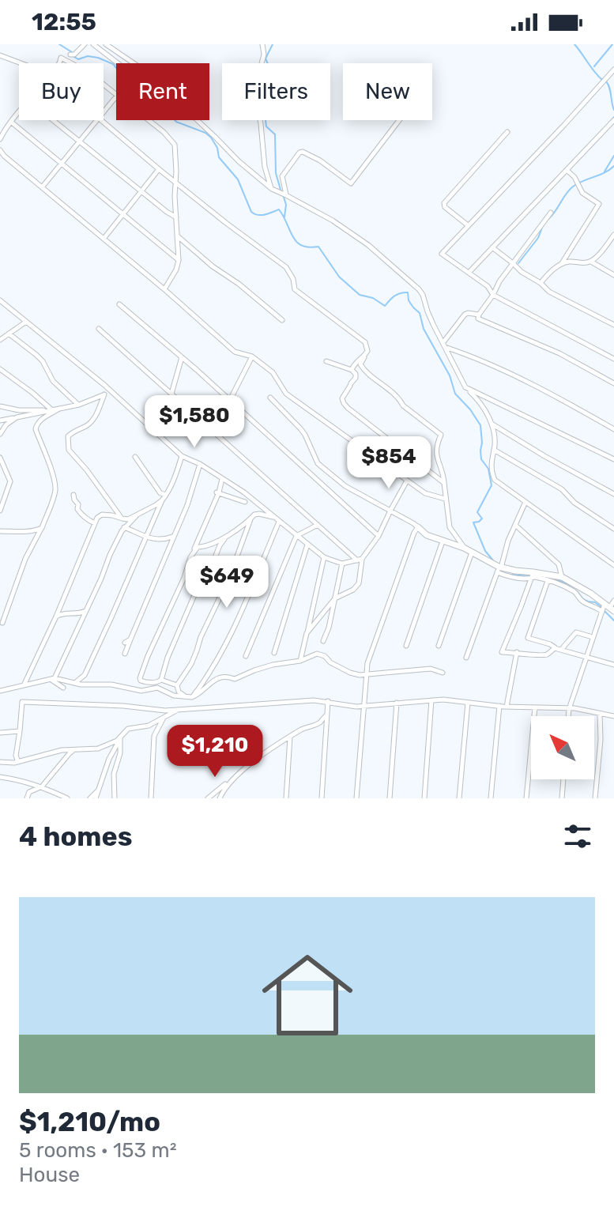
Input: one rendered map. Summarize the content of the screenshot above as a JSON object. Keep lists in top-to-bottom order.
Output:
{
  "north": "top left",
  "page": {
    "status": "12:55",
    "chip": [
      "Buy",
      "Rent",
      "Filters",
      "New"
    ],
    "price": [
      "$1,580",
      "$854",
      "$649",
      "$1,210"
    ],
    "heading": "4 homes",
    "list": [
      {
        "name": "$1,210/mo",
        "note": "5 rooms · 153 m² · House"
      }
    ]
  }
}
